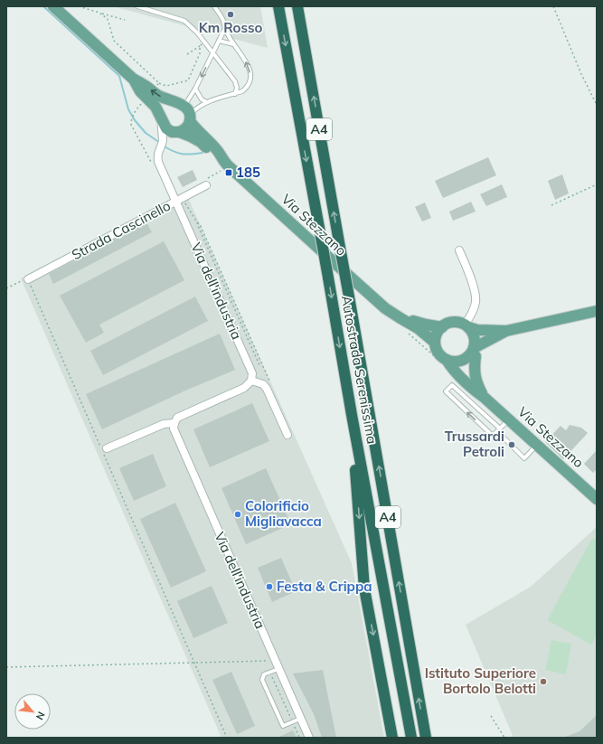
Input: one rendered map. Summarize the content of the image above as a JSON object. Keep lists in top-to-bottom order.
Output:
{
  "streets": {
    "highway": ["A4", "Autostrada Serenissima"],
    "main road": ["Via Stezzano"],
    "street": ["Strada Cascinello", "Via dell'industria"]
  },
  "crossings": [
    ["Via Stezzano", "Strada Cascinello"],
    ["Strada Cascinello", "Via dell'industria"]
  ],
  "places": {
    "other": [
      "Km Rosso",
      "Trussardi Petroli",
      "Colorificio Migliavacca",
      "Festa & Crippa",
      "Istituto Superiore Bortolo Belotti"
    ],
    "transit": ["185"]
  },
  "north": "bottom right"
}
